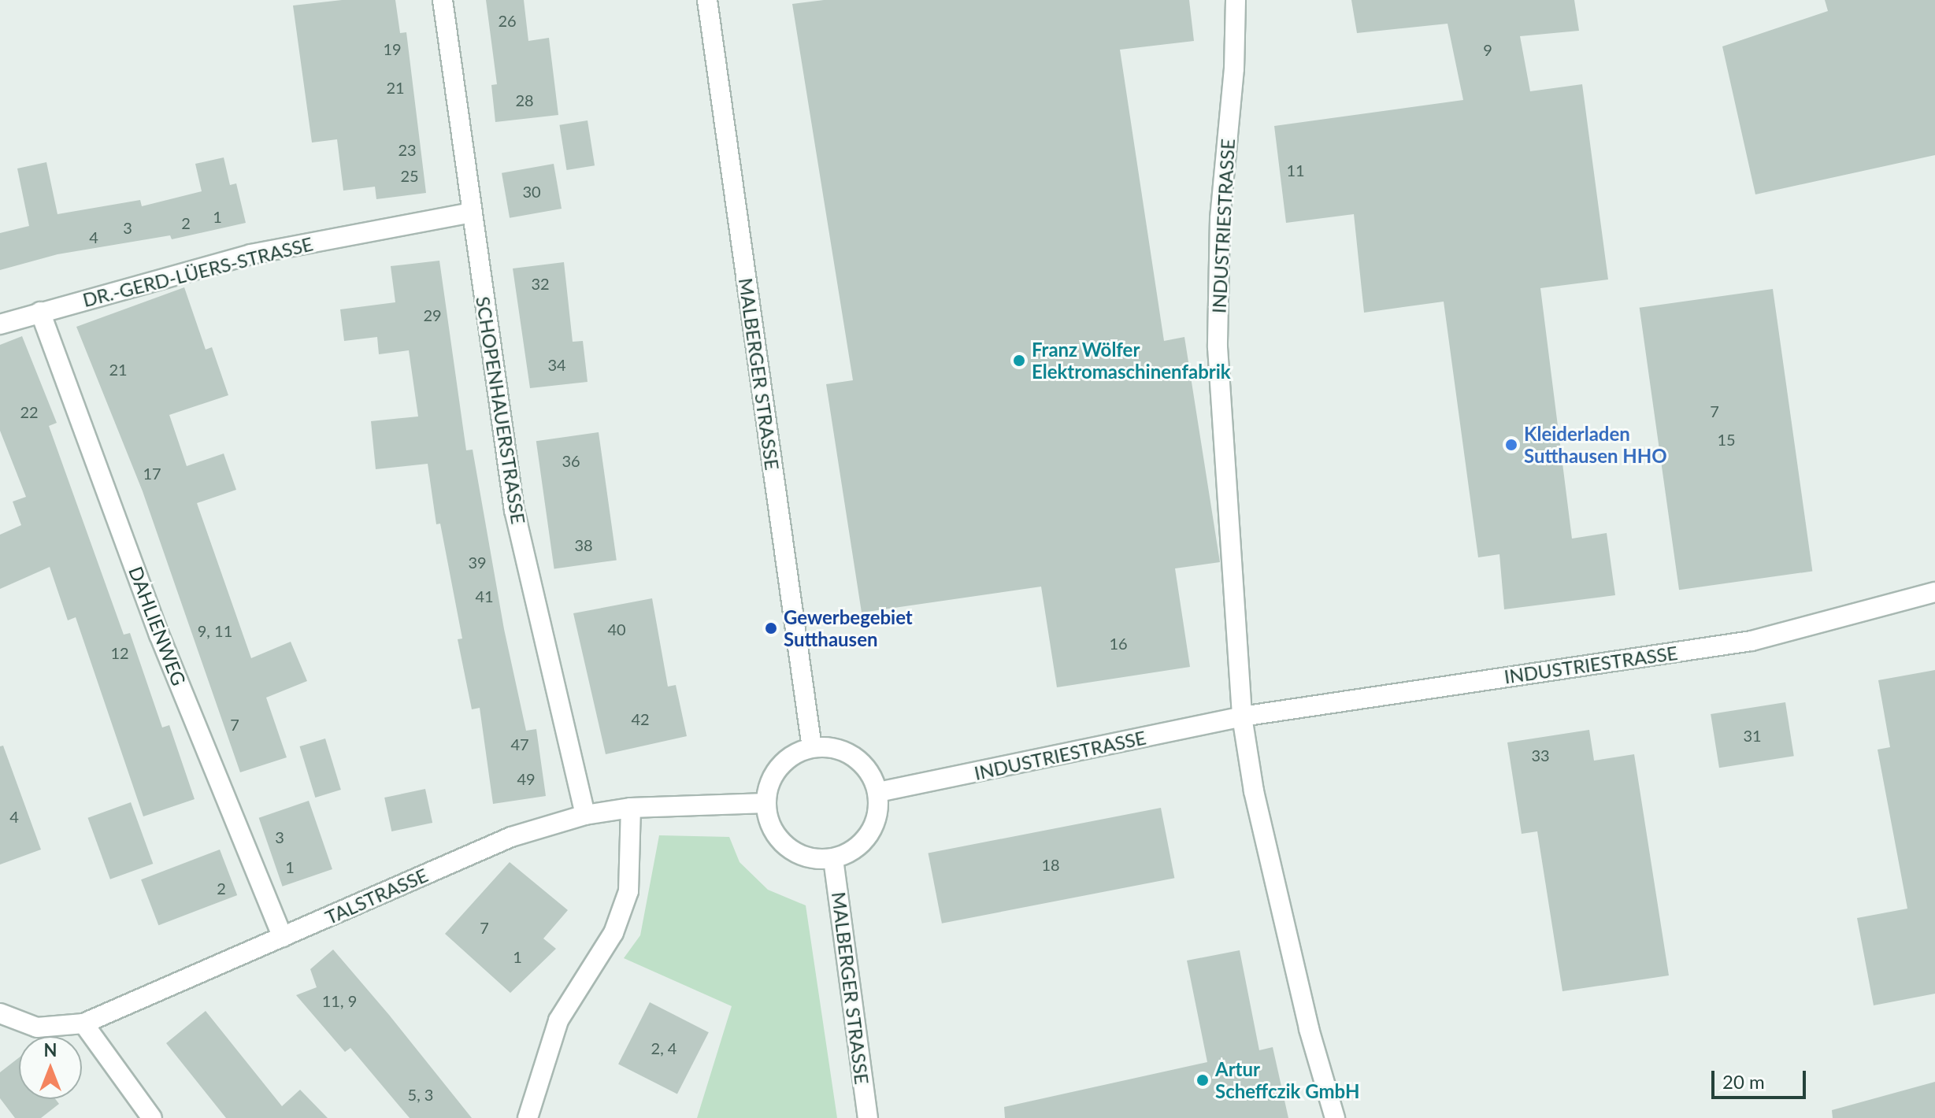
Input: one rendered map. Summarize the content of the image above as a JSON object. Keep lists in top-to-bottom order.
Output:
{
  "streets": {
    "street": [
      "INDUSTRIESTRASSE",
      "DR.-GERD-LÜERS-STRASSE",
      "MALBERGER STRASSE",
      "SCHOPENHAUERSTRASSE",
      "DAHLIENWEG",
      "TALSTRASSE"
    ]
  },
  "crossings": [
    ["INDUSTRIESTRASSE", "MALBERGER STRASSE"],
    ["INDUSTRIESTRASSE", "TALSTRASSE"],
    ["DR.-GERD-LÜERS-STRASSE", "SCHOPENHAUERSTRASSE"],
    ["DR.-GERD-LÜERS-STRASSE", "DAHLIENWEG"],
    ["MALBERGER STRASSE", "TALSTRASSE"],
    ["SCHOPENHAUERSTRASSE", "TALSTRASSE"],
    ["DAHLIENWEG", "TALSTRASSE"]
  ],
  "places": [
    "Franz Wölfer Elektromaschinenfabrik",
    "Kleiderladen Sutthausen HHO",
    "Gewerbegebiet Sutthausen",
    "Artur Scheffczik GmbH"
  ],
  "house_numbers": [
    "26",
    "19",
    "9",
    "21",
    "28",
    "23",
    "11",
    "25",
    "30",
    "1",
    "2",
    "3",
    "4",
    "32",
    "29",
    "34",
    "21",
    "7",
    "22",
    "15",
    "36",
    "17",
    "38",
    "39",
    "41",
    "40",
    "9, 11",
    "16",
    "12",
    "42",
    "7",
    "31",
    "47",
    "33",
    "49",
    "4",
    "3",
    "18",
    "1",
    "2",
    "7",
    "1",
    "11, 9",
    "2, 4",
    "5, 3"
  ],
  "scale_bar": "20 m",
  "north": "top"
}
